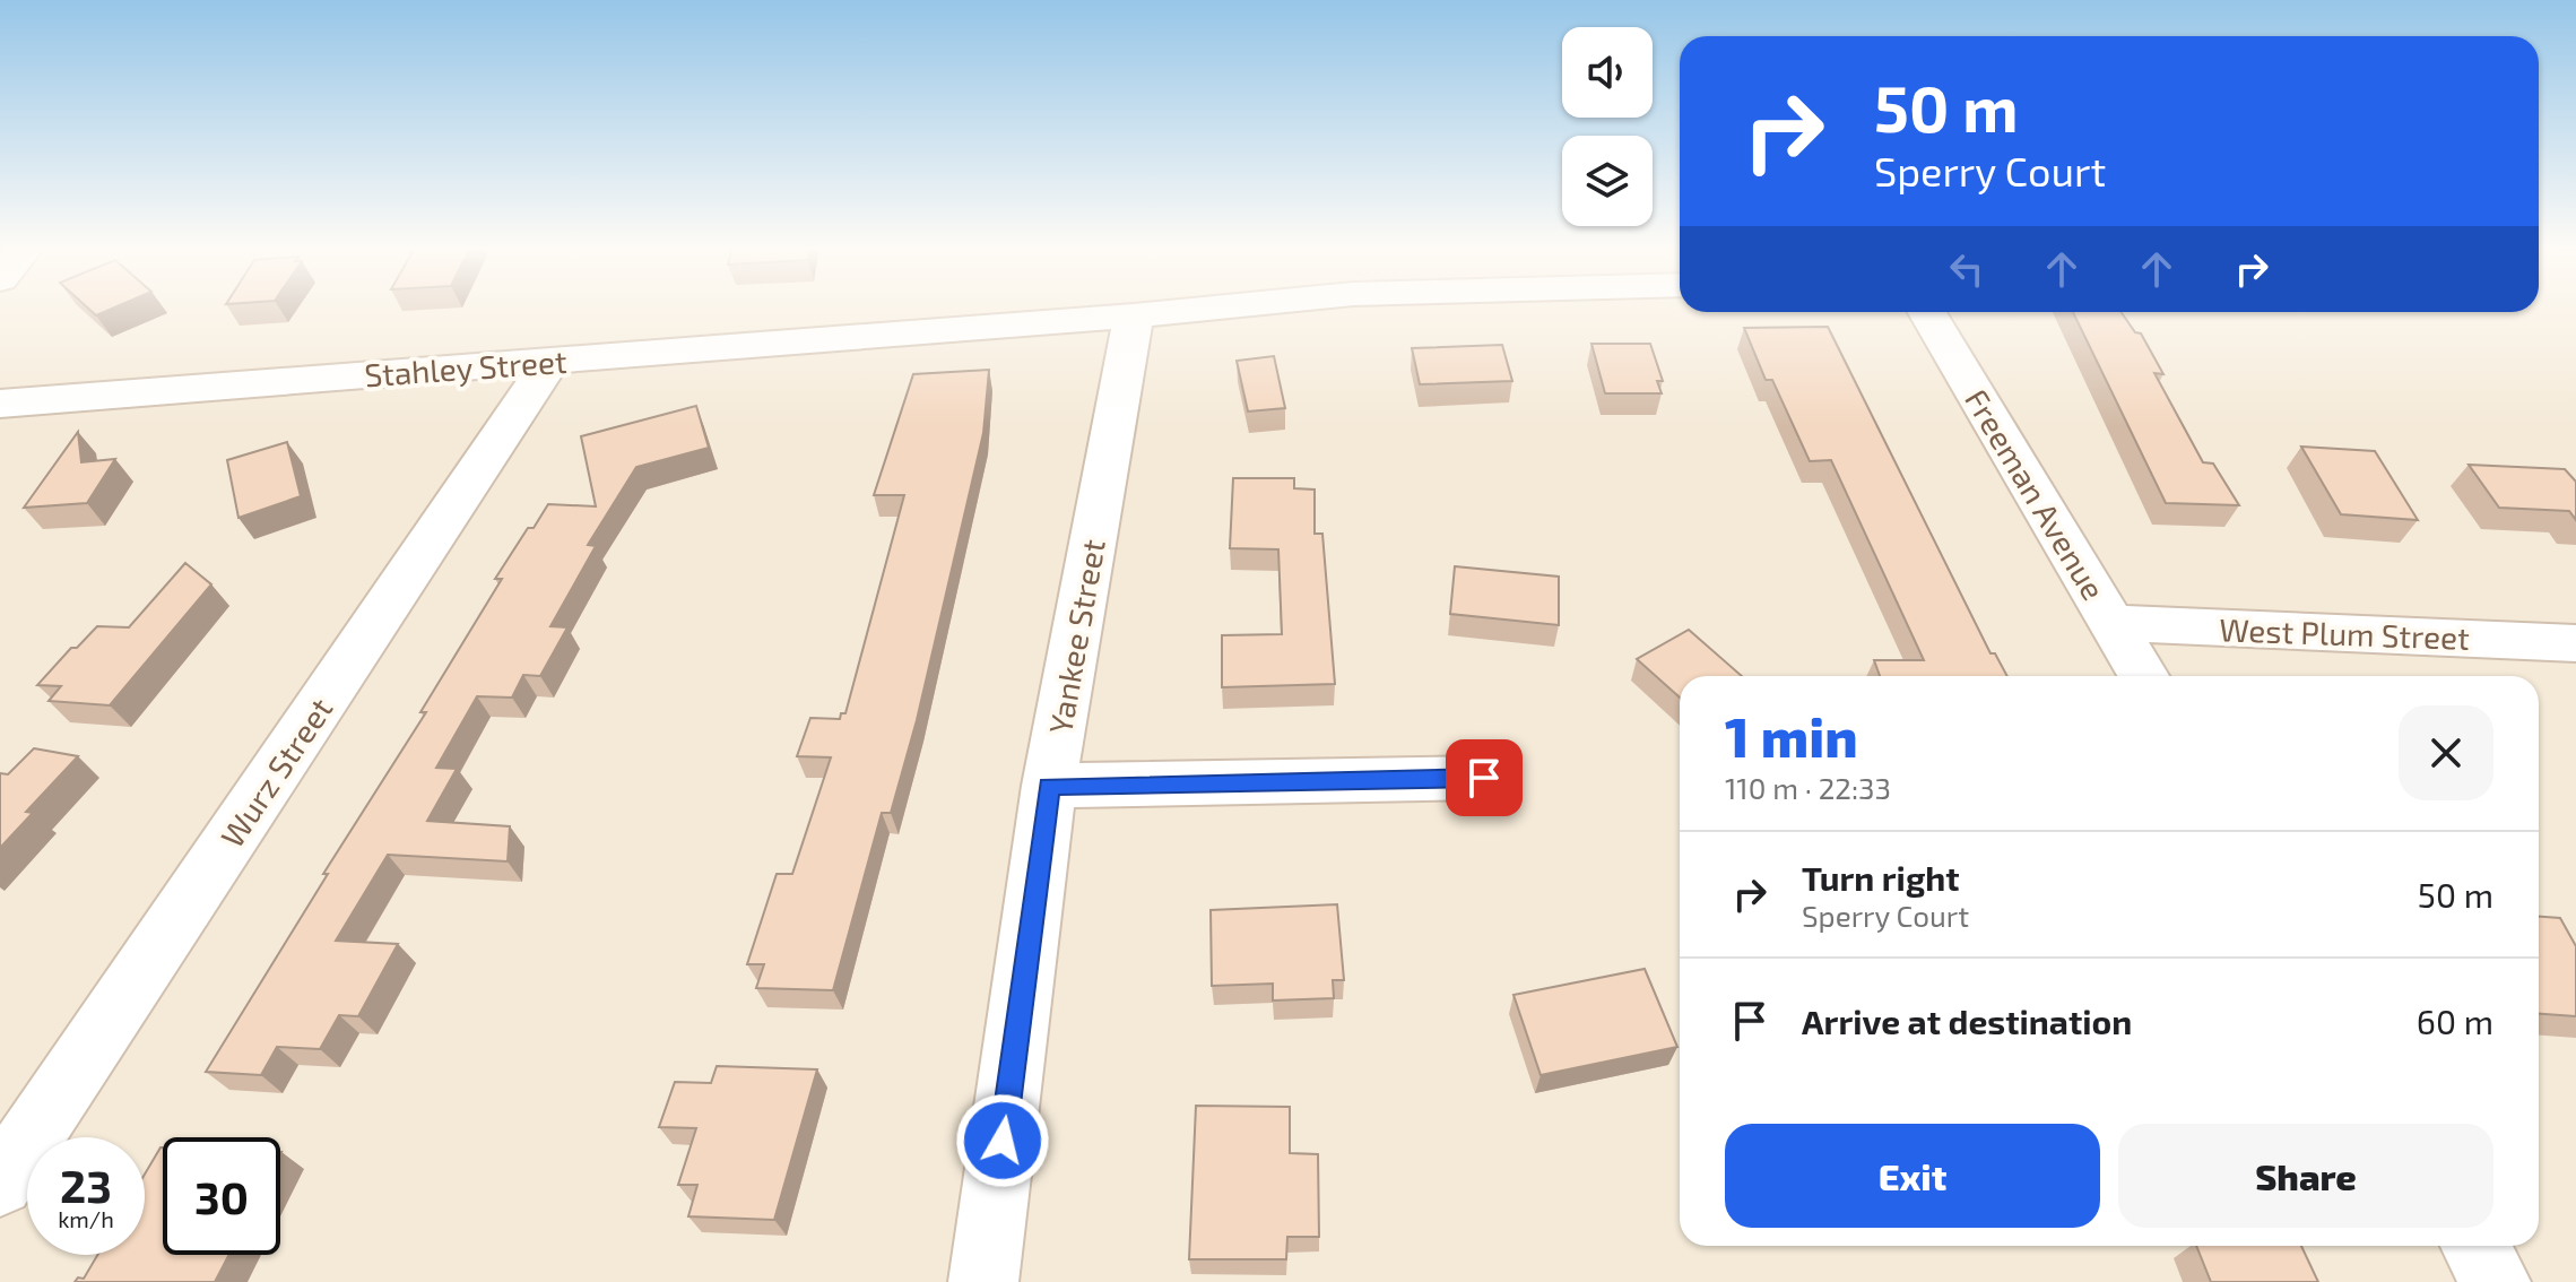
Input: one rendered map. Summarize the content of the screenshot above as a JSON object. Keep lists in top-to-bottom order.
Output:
{
  "streets": {
    "street": [
      "Stahley Street",
      "Freeman Avenue",
      "West Plum Street",
      "Yankee Street",
      "Wurz Street"
    ]
  },
  "crossings": [
    ["Stahley Street", "Yankee Street"],
    ["Stahley Street", "Wurz Street"],
    ["Freeman Avenue", "West Plum Street"]
  ],
  "page": {
    "turn": ["50 m", "Sperry Court"],
    "heading": ["1 min", "110 m · 22:33"],
    "list": [
      {
        "name": "Turn right",
        "note": "Sperry Court",
        "value": "50 m"
      },
      {
        "name": "Arrive at destination",
        "value": "60 m"
      }
    ],
    "buttons": ["Exit", "Share"],
    "speed": "23 km/h",
    "limit": "30"
  }
}
